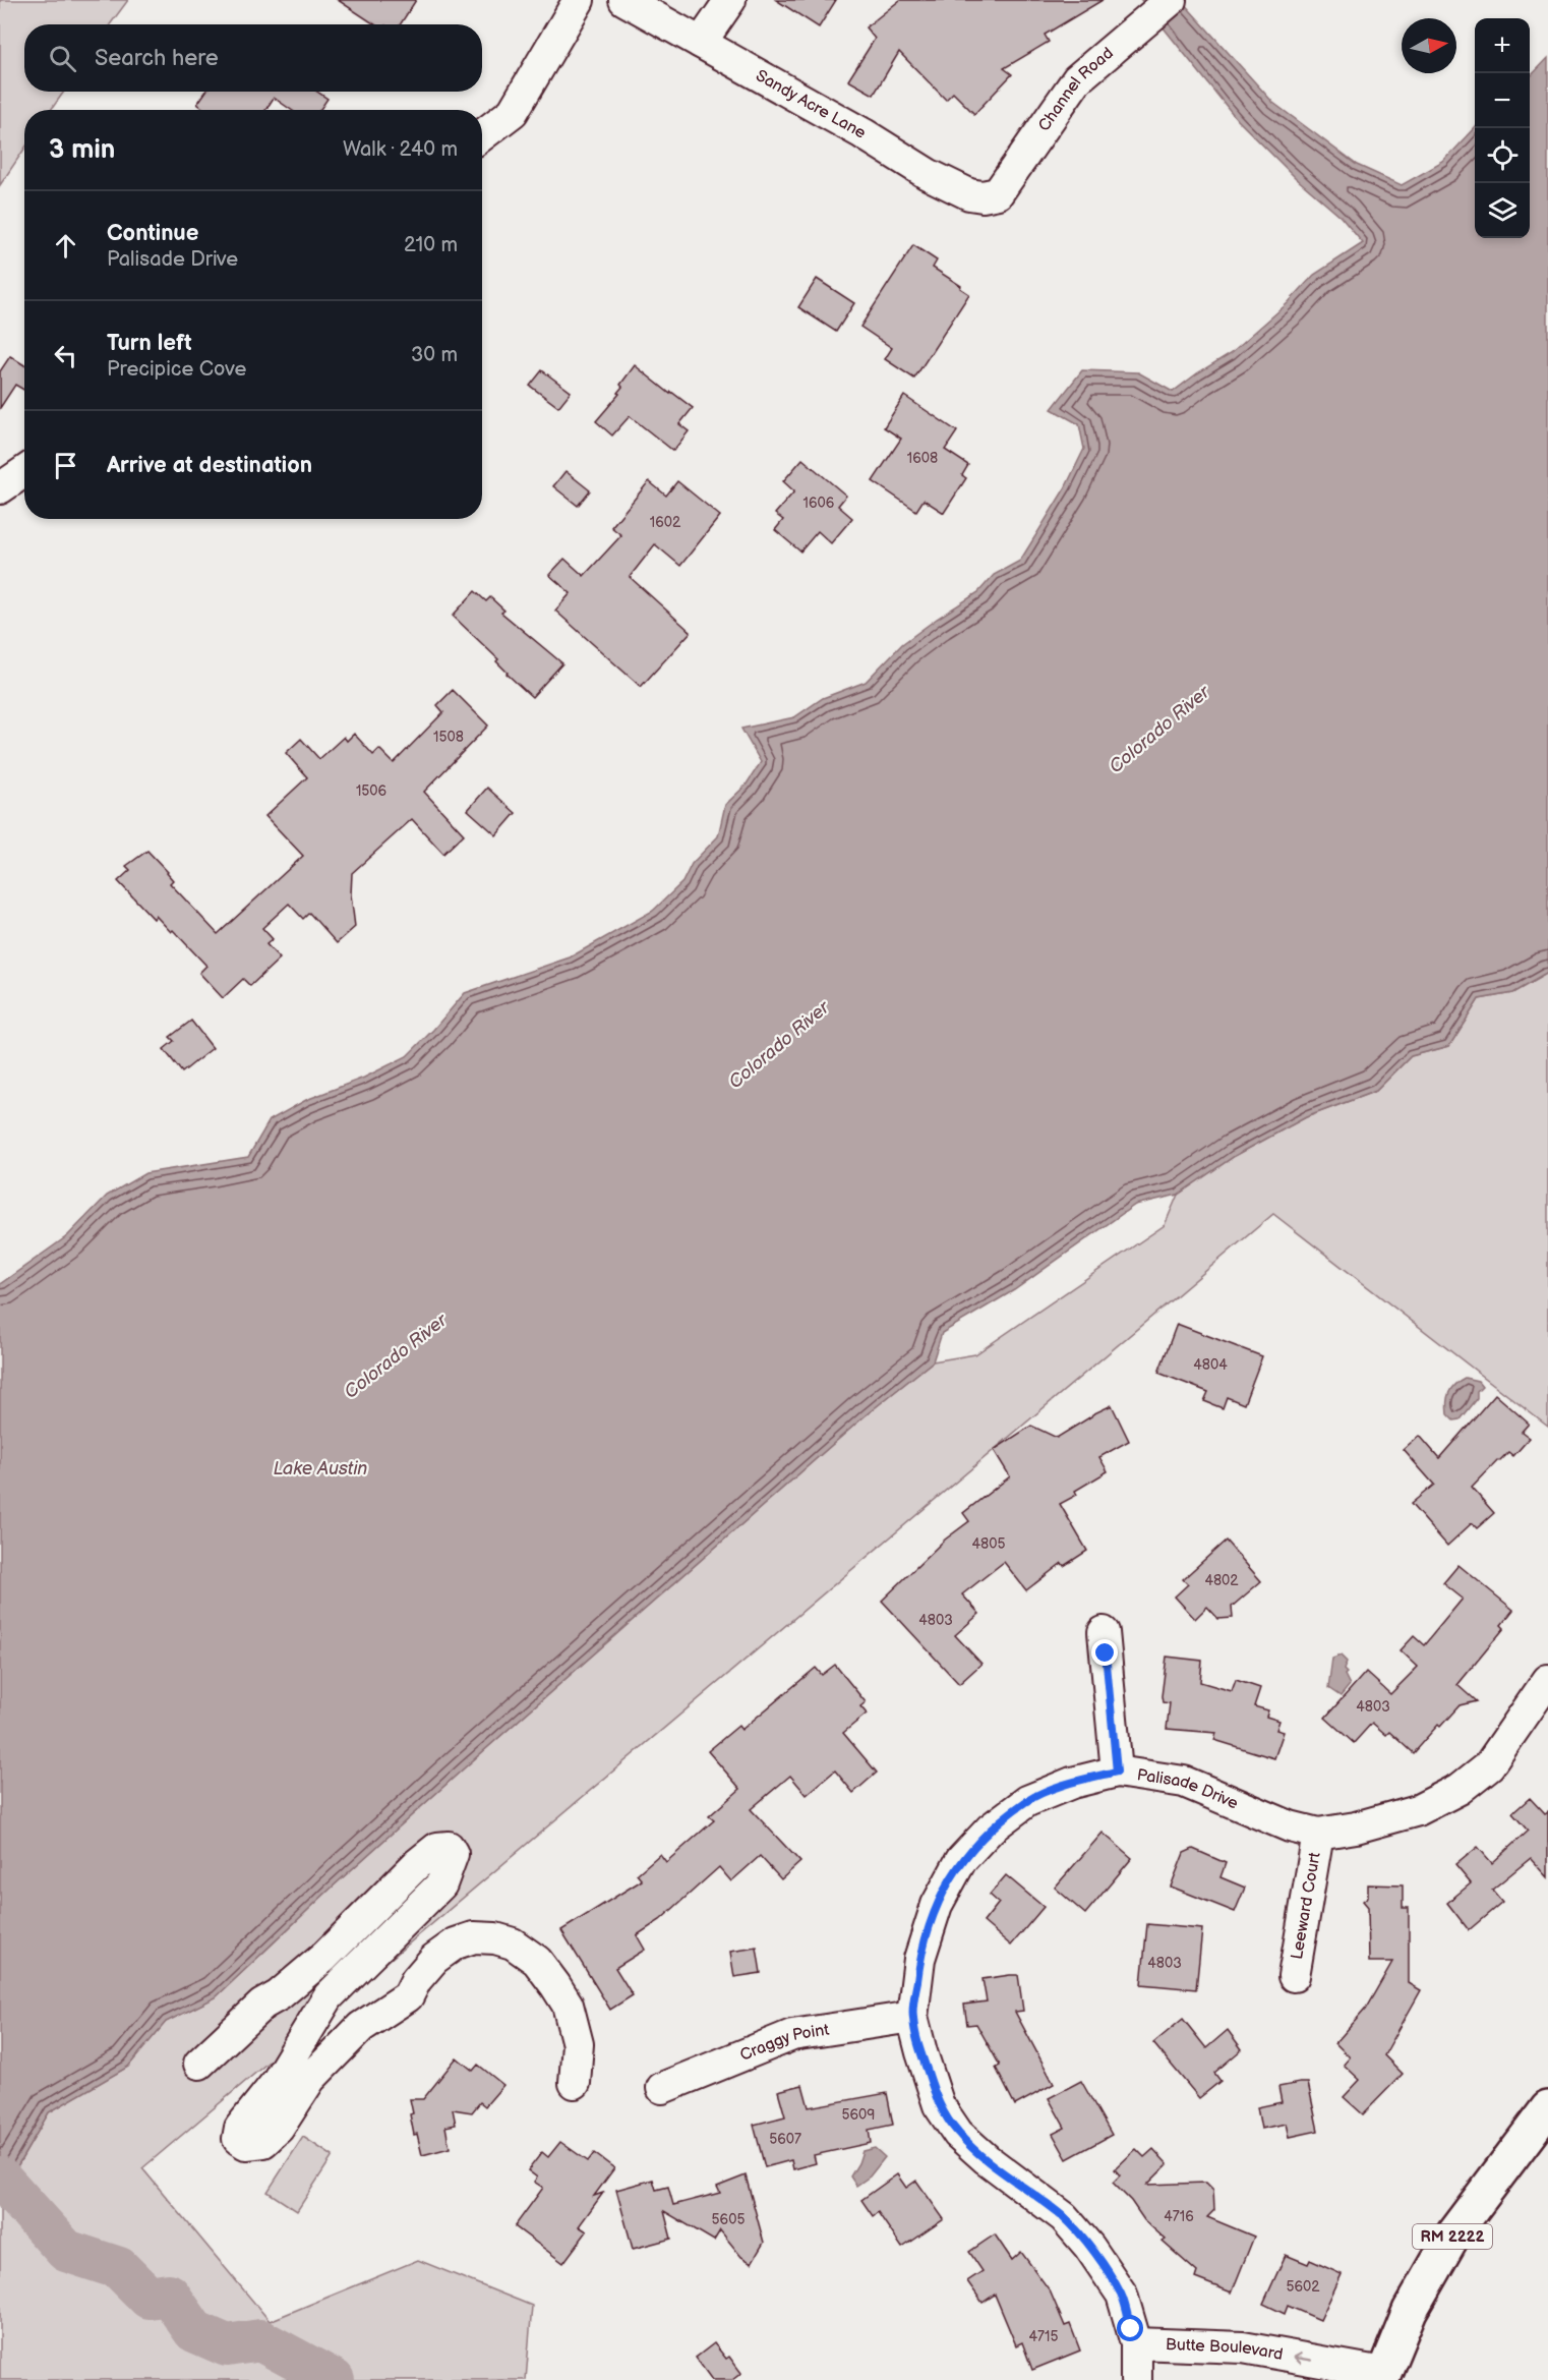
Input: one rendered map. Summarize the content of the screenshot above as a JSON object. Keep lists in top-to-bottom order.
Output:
{
  "streets": {
    "main road": ["RM 2222"],
    "street": [
      "Channel Road",
      "Sandy Acre Lane",
      "Palisade Drive",
      "Leeward Court",
      "Craggy Point",
      "Butte Boulevard"
    ]
  },
  "crossings": [
    ["Channel Road", "Sandy Acre Lane"],
    ["Palisade Drive", "Leeward Court"],
    ["Palisade Drive", "Craggy Point"],
    ["Palisade Drive", "Butte Boulevard"],
    ["RM 2222", "Butte Boulevard"]
  ],
  "one_way": ["Butte Boulevard"],
  "water": ["Colorado River", "Lake Austin"],
  "house_numbers": [
    "1608",
    "1606",
    "1602",
    "1508",
    "1506",
    "4804",
    "4805",
    "4802",
    "4803",
    "4803",
    "4803",
    "5609",
    "5607",
    "4716",
    "5605",
    "5602",
    "4715"
  ],
  "north": "right",
  "page": {
    "map_buttons": ["+", "−"],
    "search": "Search here",
    "heading": ["3 min", "Walk · 240 m"],
    "list": [
      ["Continue", "Palisade Drive", "210 m"],
      ["Turn left", "Precipice Cove", "30 m"],
      "Arrive at destination"
    ]
  }
}
